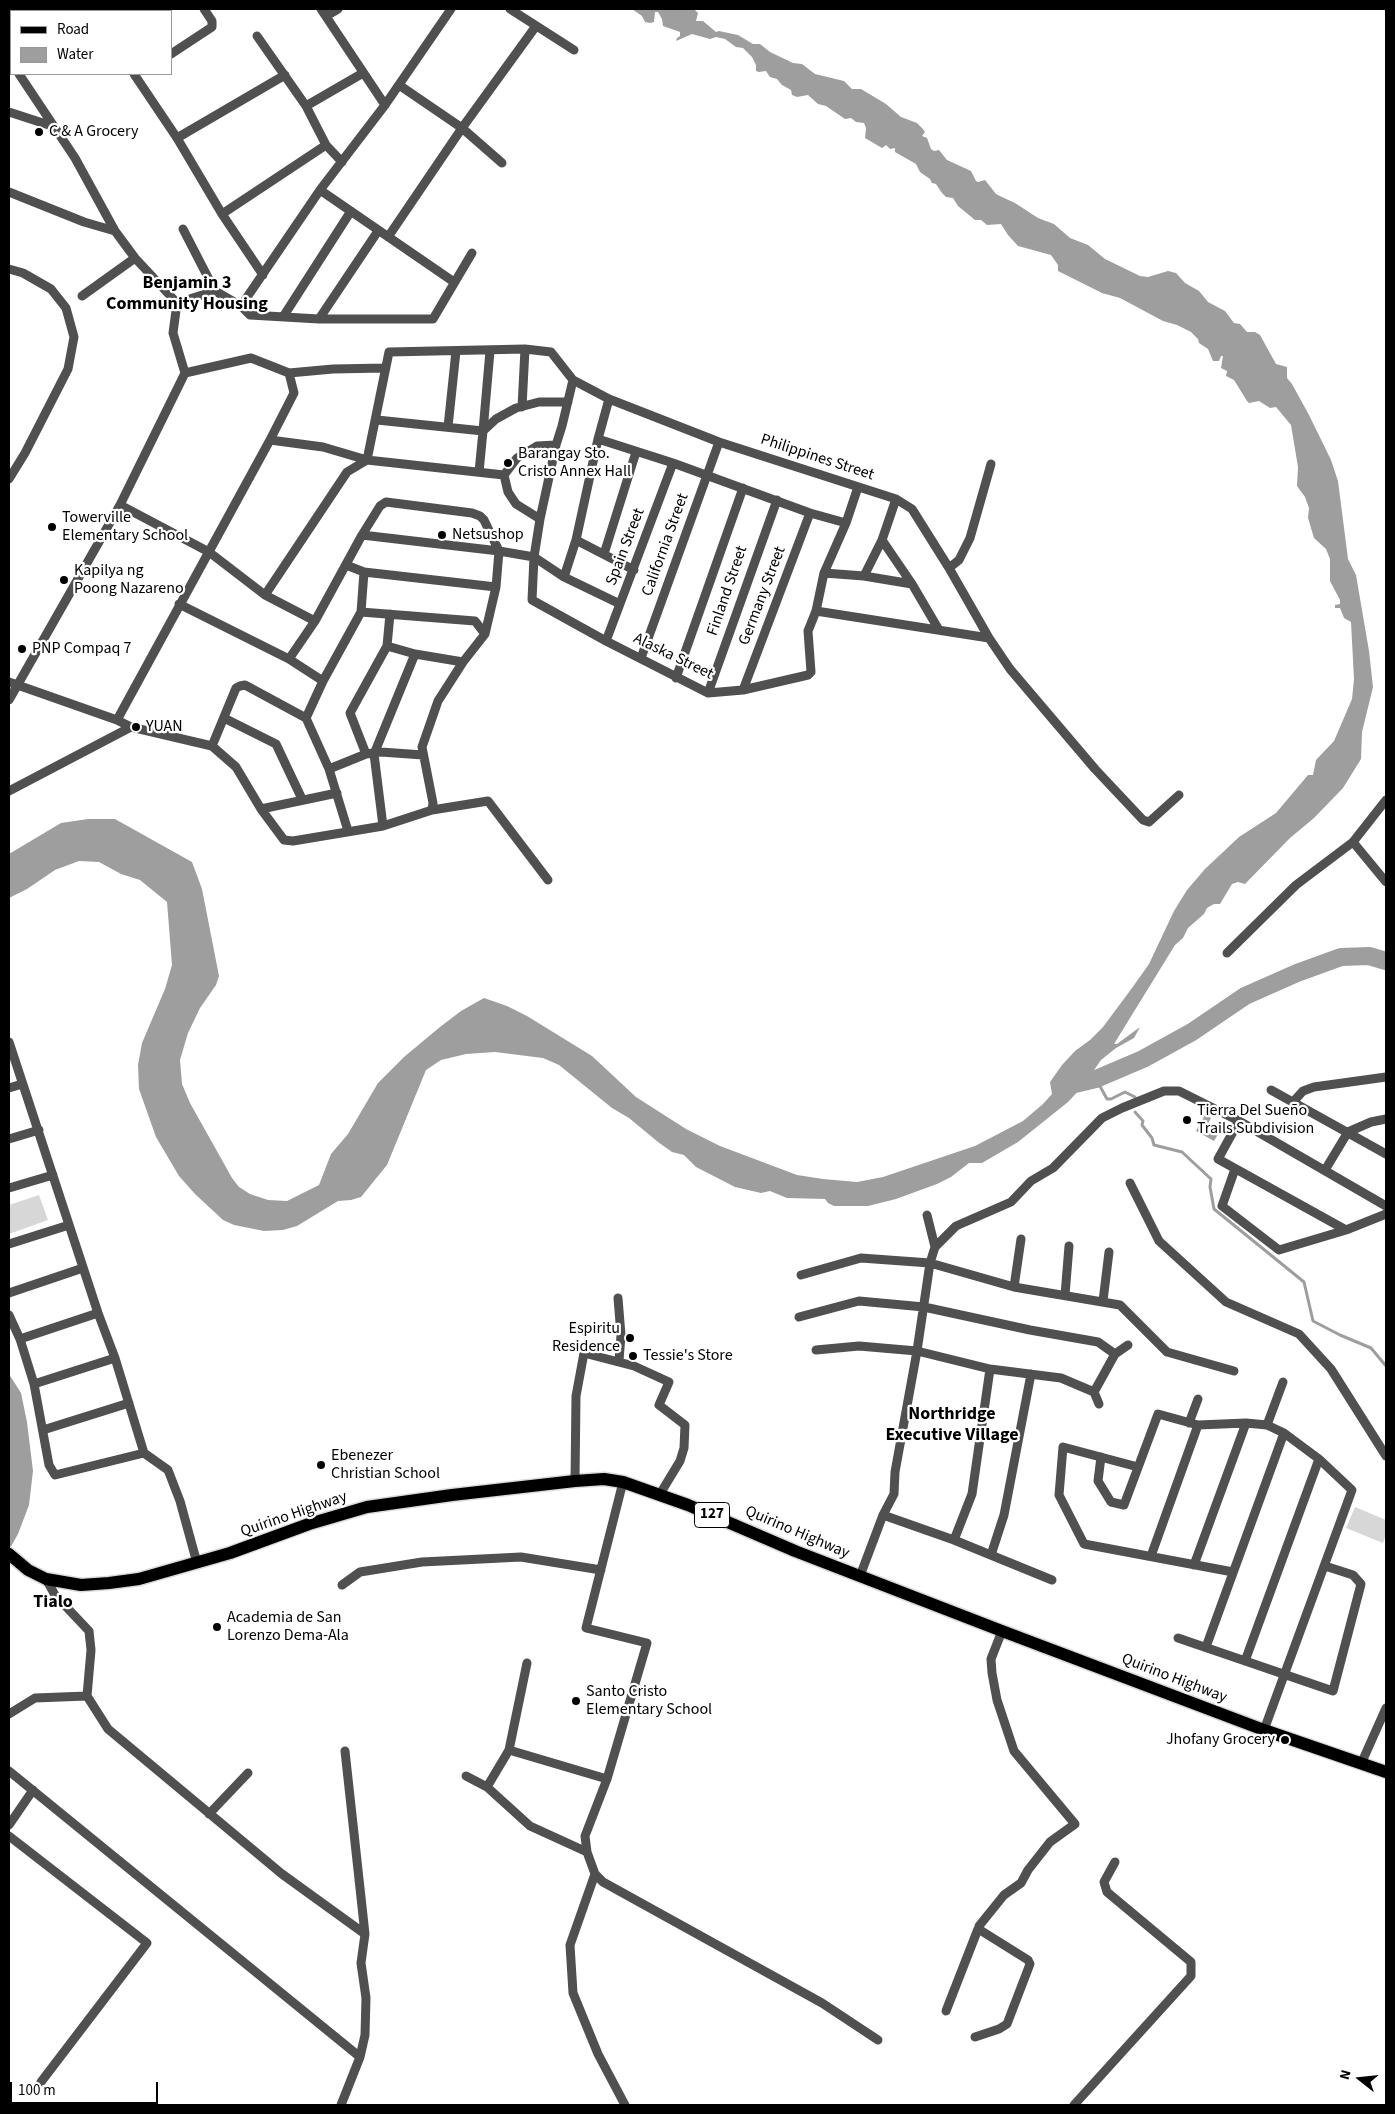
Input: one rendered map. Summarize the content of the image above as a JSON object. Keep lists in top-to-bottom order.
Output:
{
  "streets": {
    "main road": ["Quirino Highway", "127"],
    "street": [
      "Philippines Street",
      "California Street",
      "Spain Street",
      "Finland Street",
      "Germany Street",
      "Alaska Street"
    ]
  },
  "crossings": [
    ["Philippines Street", "California Street"],
    ["California Street", "Alaska Street"],
    ["Spain Street", "Alaska Street"],
    ["Finland Street", "Alaska Street"],
    ["Germany Street", "Alaska Street"]
  ],
  "districts": ["Benjamin 3 Community Housing", "Northridge Executive Village", "Tialo"],
  "places": [
    "C & A Grocery",
    "Barangay Sto. Cristo Annex Hall",
    "Towerville Elementary School",
    "Netsushop",
    "Kapilya ng Poong Nazareno",
    "PNP Compaq 7",
    "YUAN",
    "Tierra Del Sueño Trails Subdivision",
    "Espiritu Residence",
    "Tessie's Store",
    "Ebenezer Christian School",
    "Academia de San Lorenzo Dema-Ala",
    "Santo Cristo Elementary School",
    "Jhofany Grocery"
  ],
  "legend": ["Road", "Water"],
  "scale_bar": "100 m",
  "north": "left"
}
